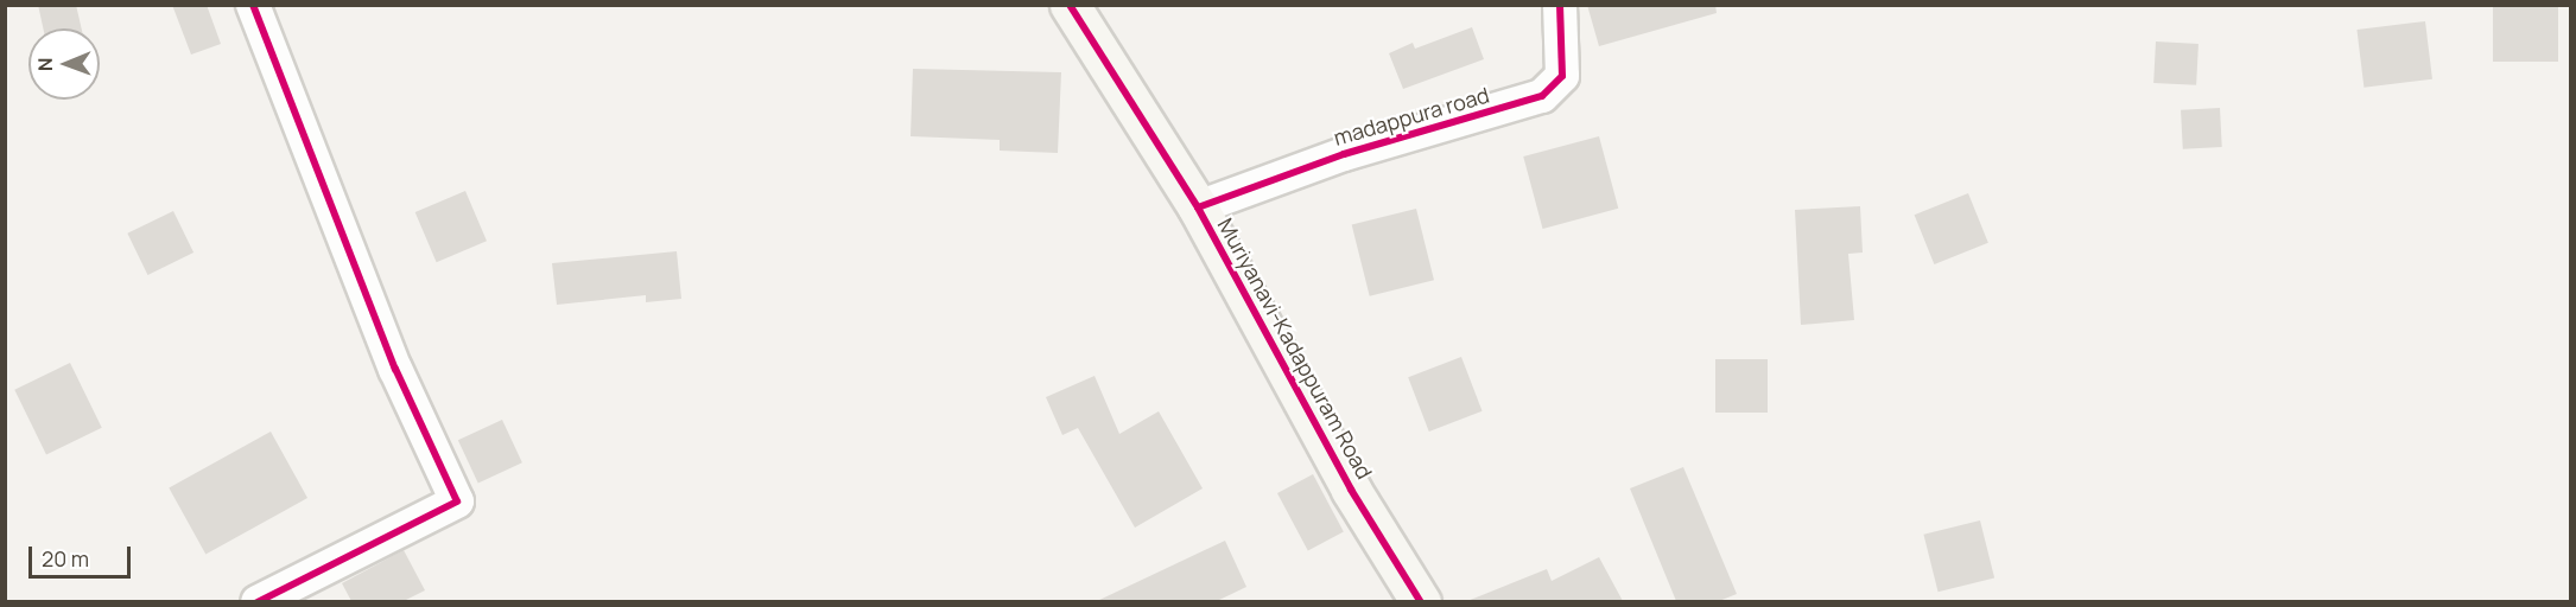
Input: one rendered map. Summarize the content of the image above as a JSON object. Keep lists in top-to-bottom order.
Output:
{
  "streets": {
    "street": ["madappura road", "Muriyanavi-Kadappuram Road"]
  },
  "crossings": [
    ["madappura road", "Muriyanavi-Kadappuram Road"]
  ],
  "scale_bar": "20 m",
  "north": "left"
}
